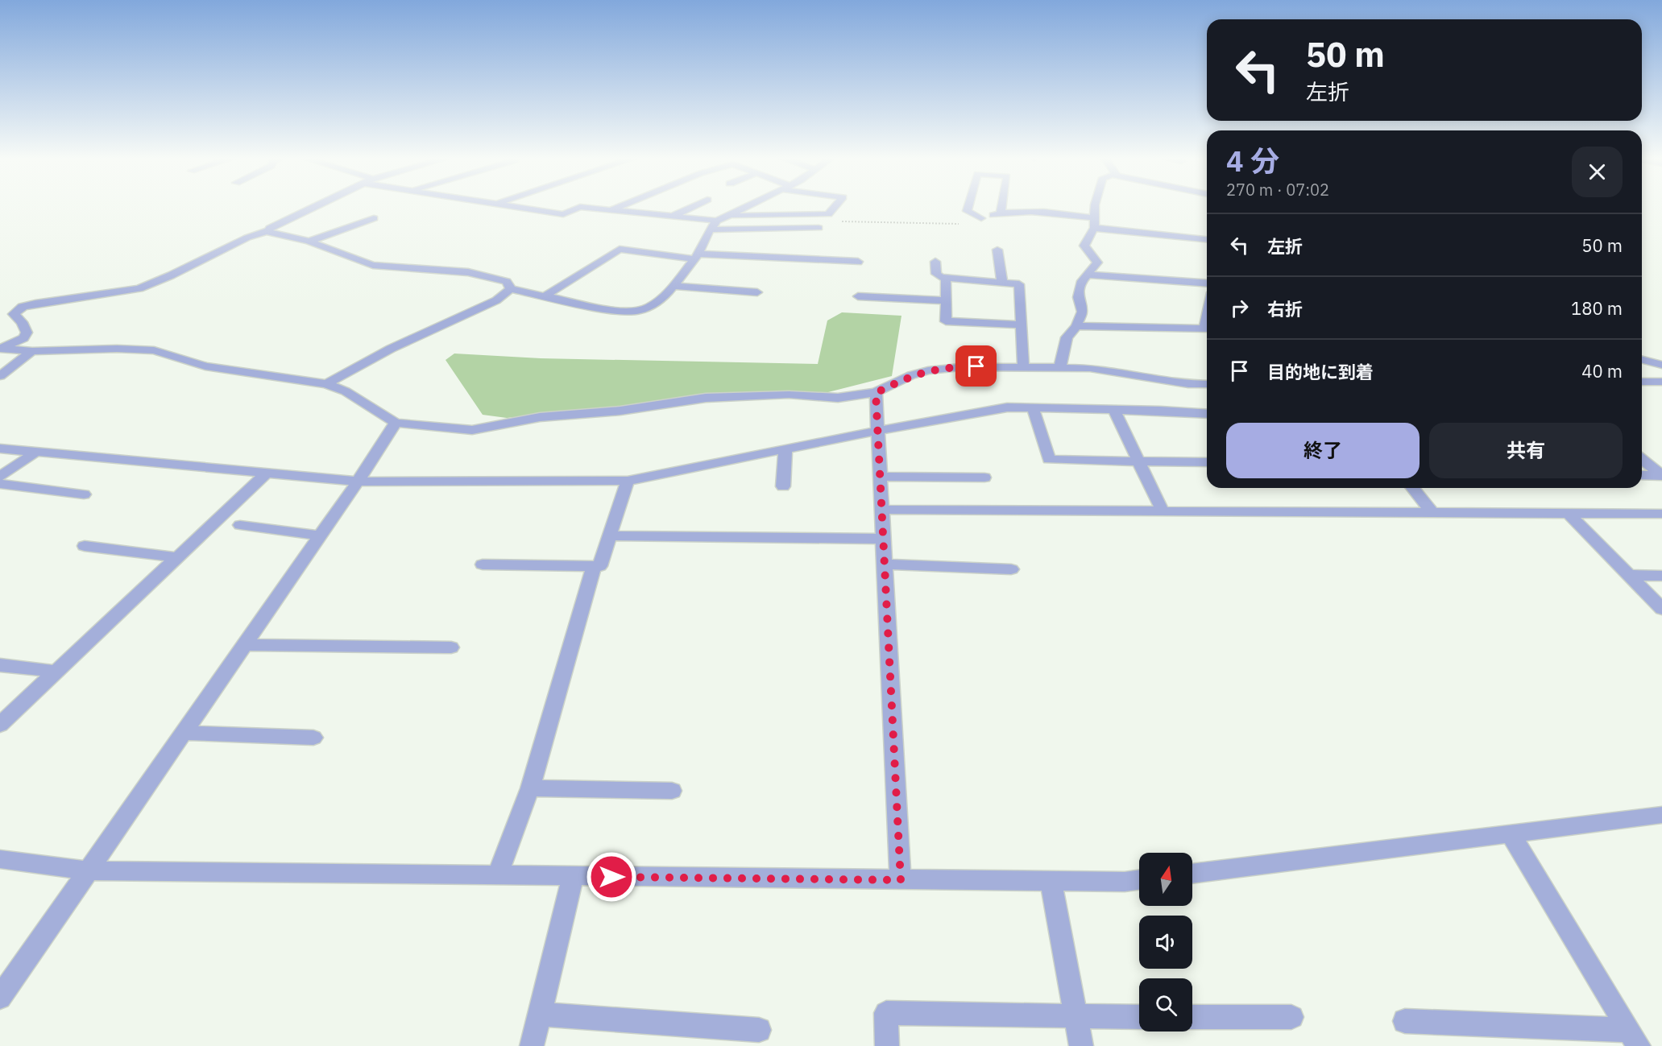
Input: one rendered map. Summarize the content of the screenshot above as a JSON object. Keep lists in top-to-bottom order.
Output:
{
  "north": "top",
  "page": {
    "turn": ["50 m", "左折"],
    "heading": ["4 分", "270 m · 07:02"],
    "list": [
      {
        "name": "左折",
        "value": "50 m"
      },
      {
        "name": "右折",
        "value": "180 m"
      },
      {
        "name": "目的地に到着",
        "value": "40 m"
      }
    ],
    "buttons": ["終了", "共有"]
  }
}
